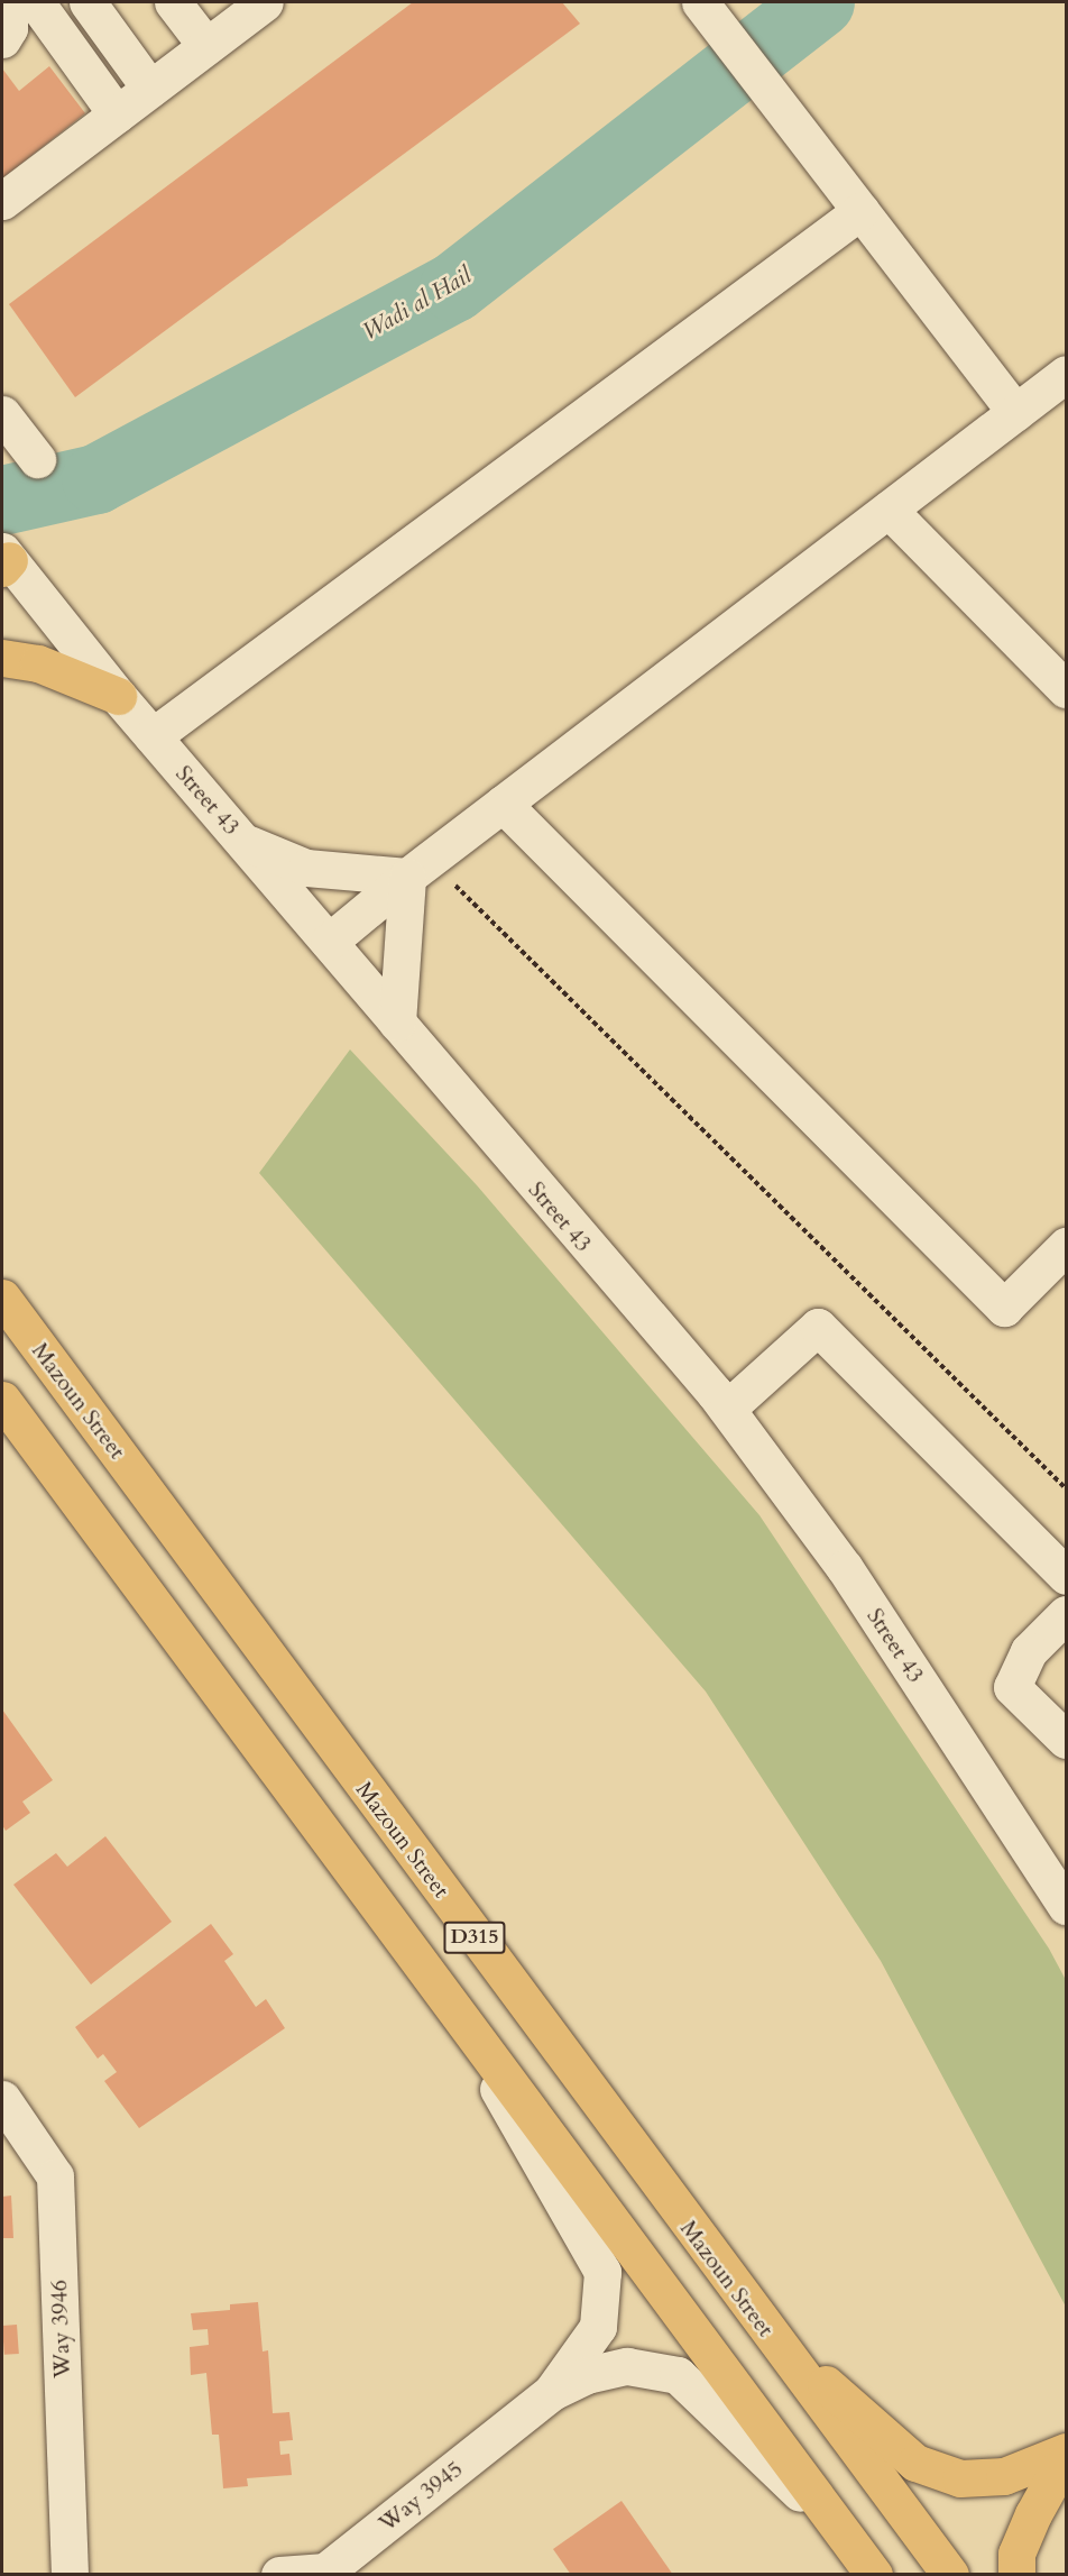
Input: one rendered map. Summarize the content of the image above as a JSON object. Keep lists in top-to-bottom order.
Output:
{
  "streets": {
    "main road": ["Mazoun Street", "D315"],
    "street": ["Street 43", "Way 3946", "Way 3945"]
  },
  "water": ["Wadi al Hail"]
}
